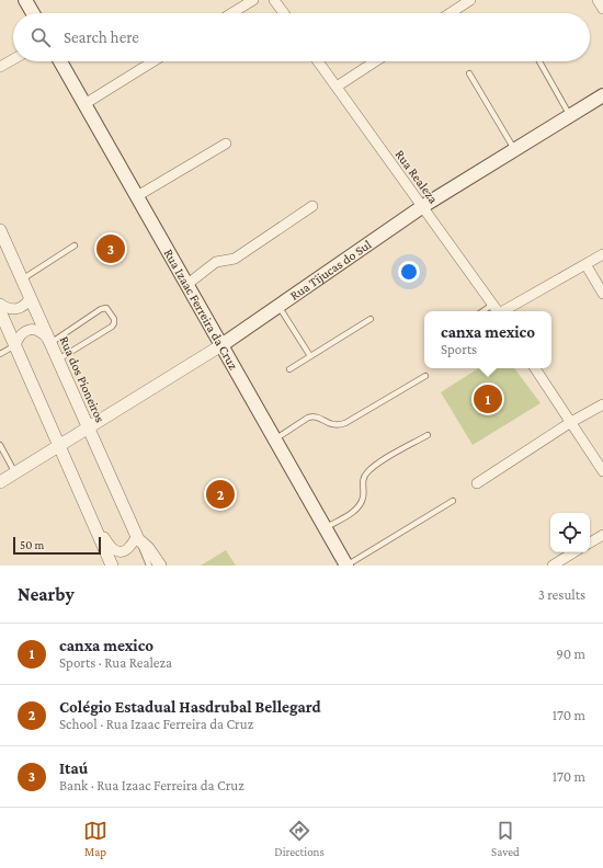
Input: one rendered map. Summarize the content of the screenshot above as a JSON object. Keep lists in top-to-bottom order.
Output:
{
  "streets": {
    "main road": ["Rua Tijucas do Sul", "Rua Izaac Ferreira da Cruz"],
    "street": ["Rua Realeza", "Rua dos Pioneiros"]
  },
  "crossings": [
    ["Rua Realeza", "Rua Tijucas do Sul"],
    ["Rua Tijucas do Sul", "Rua Izaac Ferreira da Cruz"],
    ["Rua Tijucas do Sul", "Rua dos Pioneiros"]
  ],
  "scale_bar": "50 m",
  "page": {
    "search": "Search here",
    "pins": ["3", "1", "2"],
    "popup": ["canxa mexico", "Sports"],
    "scale": "50 m",
    "heading": ["Nearby", "3 results"],
    "list": [
      {
        "mark": "1",
        "name": "canxa mexico",
        "note": "Sports · Rua Realeza",
        "value": "90 m"
      },
      {
        "mark": "2",
        "name": "Colégio Estadual Hasdrubal Bellegard",
        "note": "School · Rua Izaac Ferreira da Cruz",
        "value": "170 m"
      },
      {
        "mark": "3",
        "name": "Itaú",
        "note": "Bank · Rua Izaac Ferreira da Cruz",
        "value": "170 m"
      }
    ],
    "nav": ["Map", "Directions", "Saved"]
  }
}
